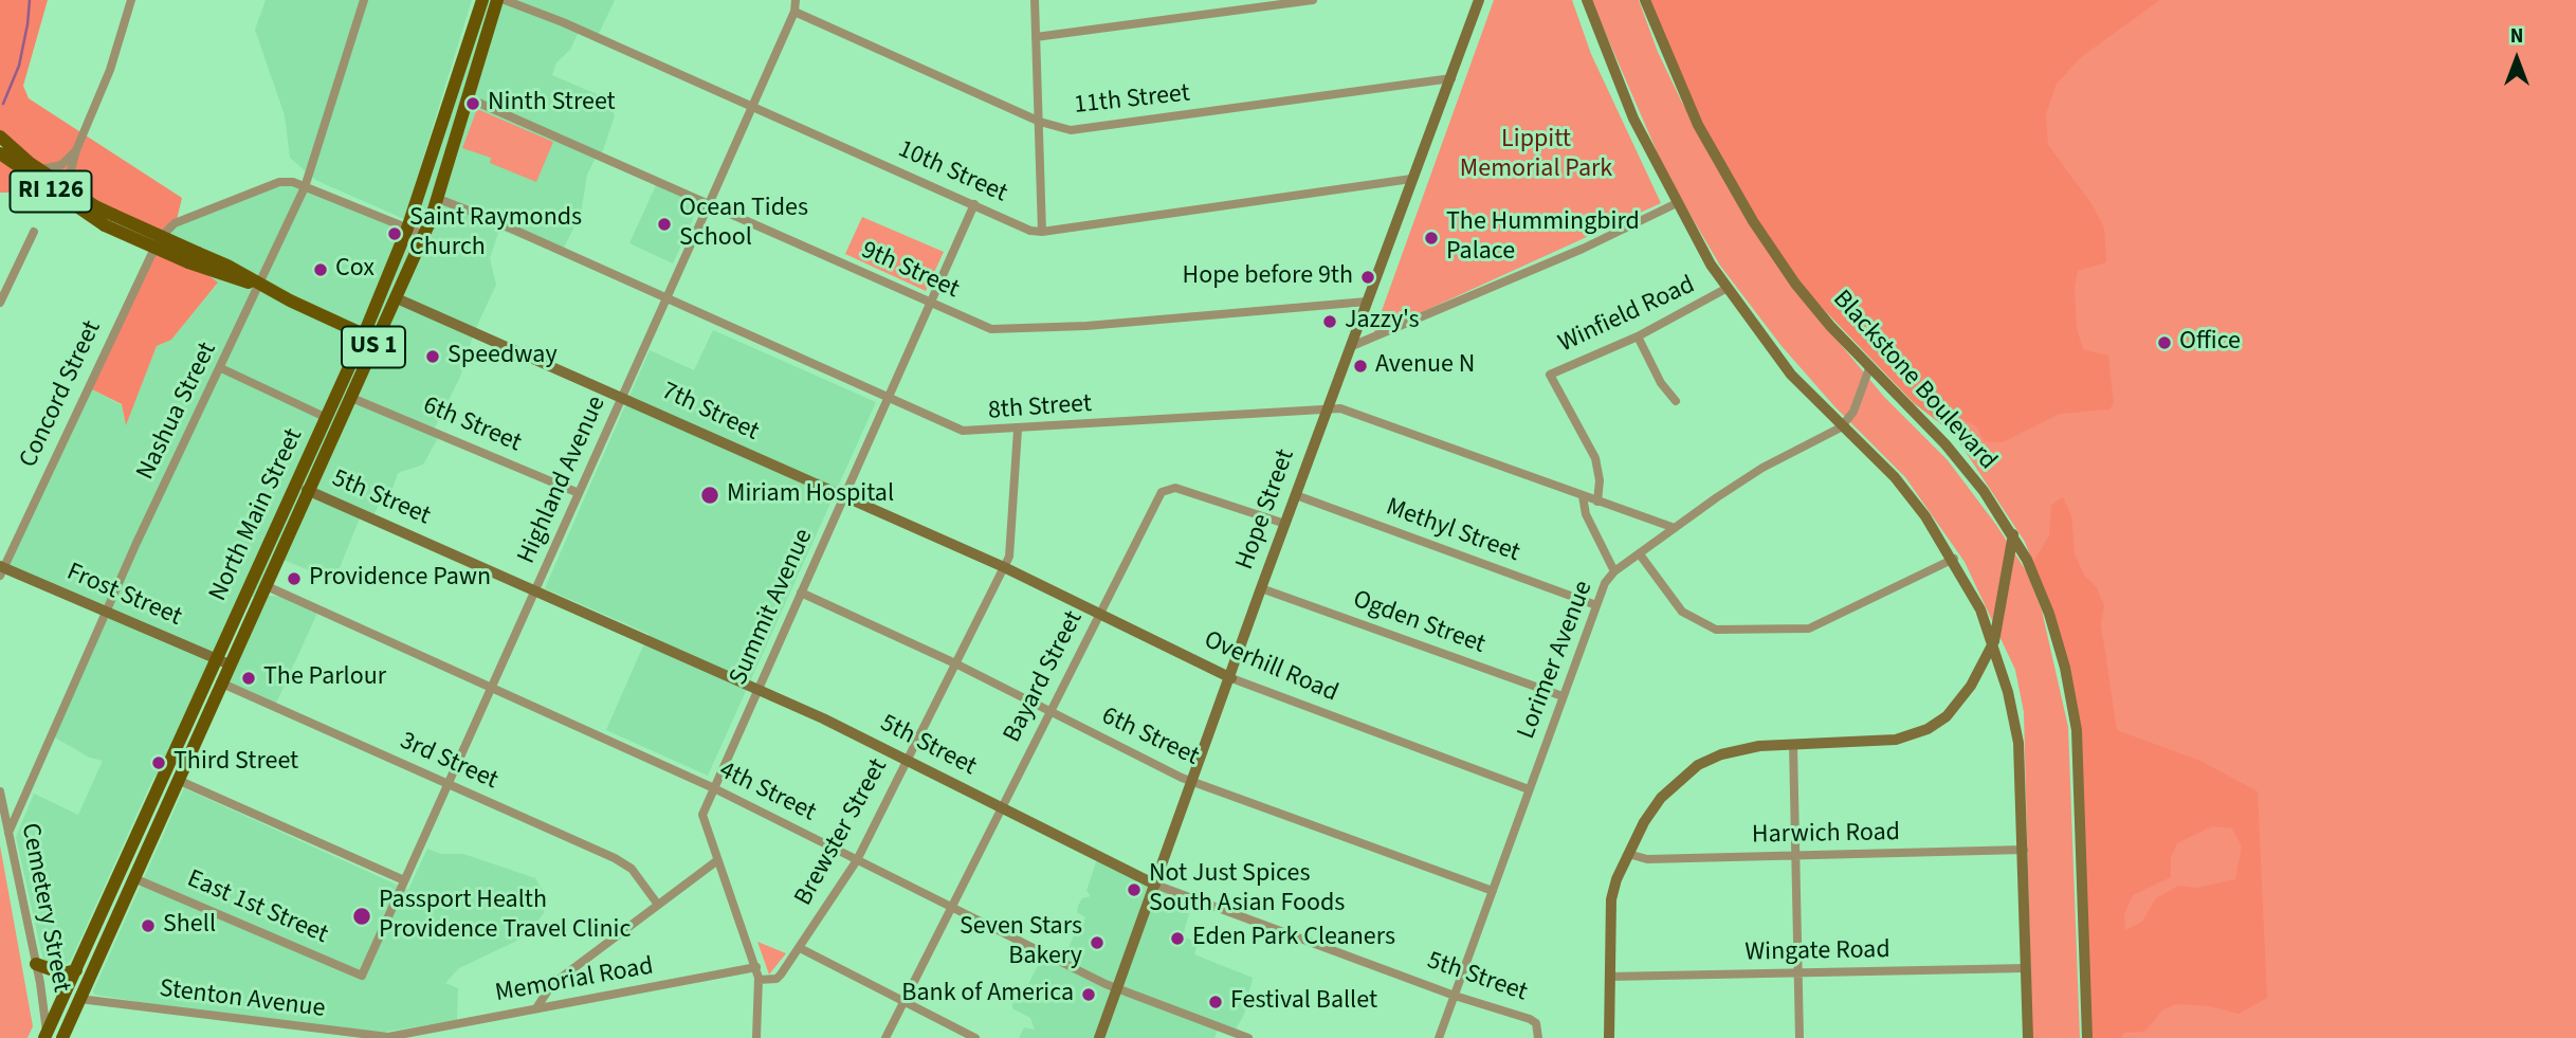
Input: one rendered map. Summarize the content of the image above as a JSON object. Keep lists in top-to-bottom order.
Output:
{
  "streets": {
    "main road": [
      "RI 126",
      "US 1",
      "Blackstone Boulevard",
      "7th Street",
      "5th Street",
      "Hope Street",
      "North Main Street",
      "Frost Street",
      "Overhill Road"
    ],
    "street": [
      "11th Street",
      "10th Street",
      "9th Street",
      "Winfield Road",
      "Concord Street",
      "8th Street",
      "Nashua Street",
      "6th Street",
      "Highland Avenue",
      "Methyl Street",
      "Summit Avenue",
      "Ogden Street",
      "Lorimer Avenue",
      "Bayard Street",
      "3rd Street",
      "4th Street",
      "Brewster Street",
      "Harwich Road",
      "Cemetery Street",
      "East 1st Street",
      "Wingate Road",
      "Memorial Road",
      "Stenton Avenue"
    ]
  },
  "crossings": [
    ["11th Street", "Highland Avenue"],
    ["11th Street", "Hope Street"],
    ["10th Street", "Highland Avenue"],
    ["10th Street", "Hope Street"],
    ["10th Street", "Summit Avenue"],
    ["RI 126", "Nashua Street"],
    ["RI 126", "North Main Street"],
    ["9th Street", "Highland Avenue"],
    ["9th Street", "Hope Street"],
    ["9th Street", "North Main Street"],
    ["9th Street", "Summit Avenue"],
    ["Winfield Road", "8th Street"],
    ["Concord Street", "Nashua Street"],
    ["Concord Street", "Frost Street"],
    ["8th Street", "Highland Avenue"],
    ["8th Street", "Hope Street"],
    ["8th Street", "North Main Street"],
    ["8th Street", "Summit Avenue"],
    ["8th Street", "Lorimer Avenue"],
    ["8th Street", "Brewster Street"],
    ["Nashua Street", "Frost Street"],
    ["Nashua Street", "Cemetery Street"],
    ["7th Street", "Highland Avenue"],
    ["7th Street", "North Main Street"],
    ["7th Street", "Summit Avenue"],
    ["7th Street", "Overhill Road"],
    ["7th Street", "Brewster Street"],
    ["6th Street", "Highland Avenue"],
    ["6th Street", "Hope Street"],
    ["6th Street", "North Main Street"],
    ["6th Street", "Summit Avenue"],
    ["6th Street", "Lorimer Avenue"],
    ["6th Street", "Bayard Street"],
    ["6th Street", "Brewster Street"],
    ["Highland Avenue", "5th Street"],
    ["Highland Avenue", "3rd Street"],
    ["Highland Avenue", "4th Street"],
    ["Highland Avenue", "East 1st Street"],
    ["5th Street", "Hope Street"],
    ["5th Street", "North Main Street"],
    ["5th Street", "Summit Avenue"],
    ["5th Street", "Lorimer Avenue"],
    ["5th Street", "Bayard Street"],
    ["5th Street", "Brewster Street"],
    ["Hope Street", "Methyl Street"],
    ["Hope Street", "Ogden Street"],
    ["Hope Street", "Overhill Road"],
    ["Hope Street", "Bayard Street"],
    ["Hope Street", "4th Street"],
    ["North Main Street", "Frost Street"],
    ["North Main Street", "3rd Street"],
    ["North Main Street", "4th Street"],
    ["North Main Street", "Cemetery Street"],
    ["North Main Street", "East 1st Street"],
    ["North Main Street", "Stenton Avenue"],
    ["Methyl Street", "Lorimer Avenue"],
    ["Summit Avenue", "4th Street"],
    ["Summit Avenue", "Brewster Street"],
    ["Summit Avenue", "Memorial Road"],
    ["Ogden Street", "Lorimer Avenue"],
    ["Lorimer Avenue", "Overhill Road"],
    ["Overhill Road", "Bayard Street"],
    ["Overhill Road", "Brewster Street"],
    ["Bayard Street", "4th Street"],
    ["4th Street", "Brewster Street"],
    ["Memorial Road", "Stenton Avenue"]
  ],
  "parks": ["Lippitt Memorial Park"],
  "places": [
    "Ninth Street",
    "Ocean Tides School",
    "Saint Raymonds Church",
    "The Hummingbird Palace",
    "Cox",
    "Hope before 9th",
    "Jazzy's",
    "Office",
    "Speedway",
    "Avenue N",
    "Miriam Hospital",
    "Providence Pawn",
    "The Parlour",
    "Third Street",
    "Not Just Spices South Asian Foods",
    "Passport Health Providence Travel Clinic",
    "Shell",
    "Eden Park Cleaners",
    "Seven Stars Bakery",
    "Bank of America",
    "Festival Ballet"
  ],
  "north": "top"
}
